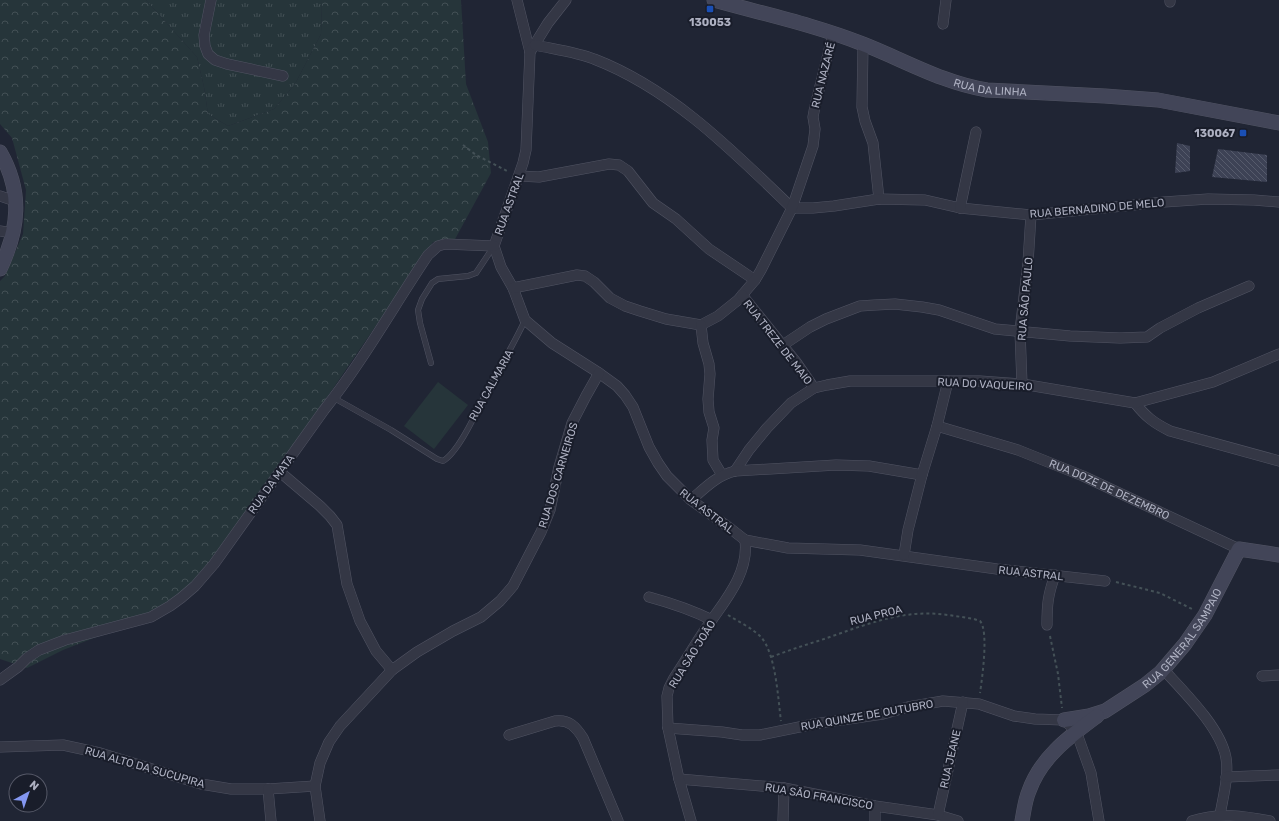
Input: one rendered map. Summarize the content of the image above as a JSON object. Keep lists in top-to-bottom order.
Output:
{
  "streets": {
    "street": [
      "RUA NAZARÉ",
      "RUA DA LINHA",
      "RUA ASTRAL",
      "RUA BERNADINO DE MELO",
      "RUA SÃO PAULO",
      "RUA TREZE DE MAIO",
      "RUA DO VAQUEIRO",
      "RUA DOS CARNEIROS",
      "RUA DA MATA",
      "RUA DOZE DE DEZEMBRO",
      "RUA GENERAL SAMPAIO",
      "RUA SÃO JOÃO",
      "RUA QUINZE DE OUTUBRO",
      "RUA JEANE",
      "RUA ALTO DA SUCUPIRA",
      "RUA SÃO FRANCISCO"
    ],
    "lane": ["RUA CALMARIA"],
    "path": ["RUA PROA"]
  },
  "crossings": [
    ["RUA NAZARÉ", "RUA DA LINHA"],
    ["RUA NAZARÉ", "RUA BERNADINO DE MELO"],
    ["RUA ASTRAL", "RUA CALMARIA"],
    ["RUA ASTRAL", "RUA DOS CARNEIROS"],
    ["RUA ASTRAL", "RUA DA MATA"],
    ["RUA ASTRAL", "RUA SÃO JOÃO"],
    ["RUA BERNADINO DE MELO", "RUA SÃO PAULO"],
    ["RUA SÃO PAULO", "RUA DO VAQUEIRO"],
    ["RUA TREZE DE MAIO", "RUA DO VAQUEIRO"],
    ["RUA CALMARIA", "RUA DA MATA"],
    ["RUA DOS CARNEIROS", "RUA ALTO DA SUCUPIRA"],
    ["RUA DOZE DE DEZEMBRO", "RUA GENERAL SAMPAIO"],
    ["RUA PROA", "RUA QUINZE DE OUTUBRO"],
    ["RUA GENERAL SAMPAIO", "RUA QUINZE DE OUTUBRO"],
    ["RUA SÃO JOÃO", "RUA QUINZE DE OUTUBRO"],
    ["RUA SÃO JOÃO", "RUA SÃO FRANCISCO"],
    ["RUA QUINZE DE OUTUBRO", "RUA JEANE"],
    ["RUA JEANE", "RUA SÃO FRANCISCO"]
  ],
  "places": {
    "transit": ["130053", "130067"]
  },
  "north": "top right"
}
